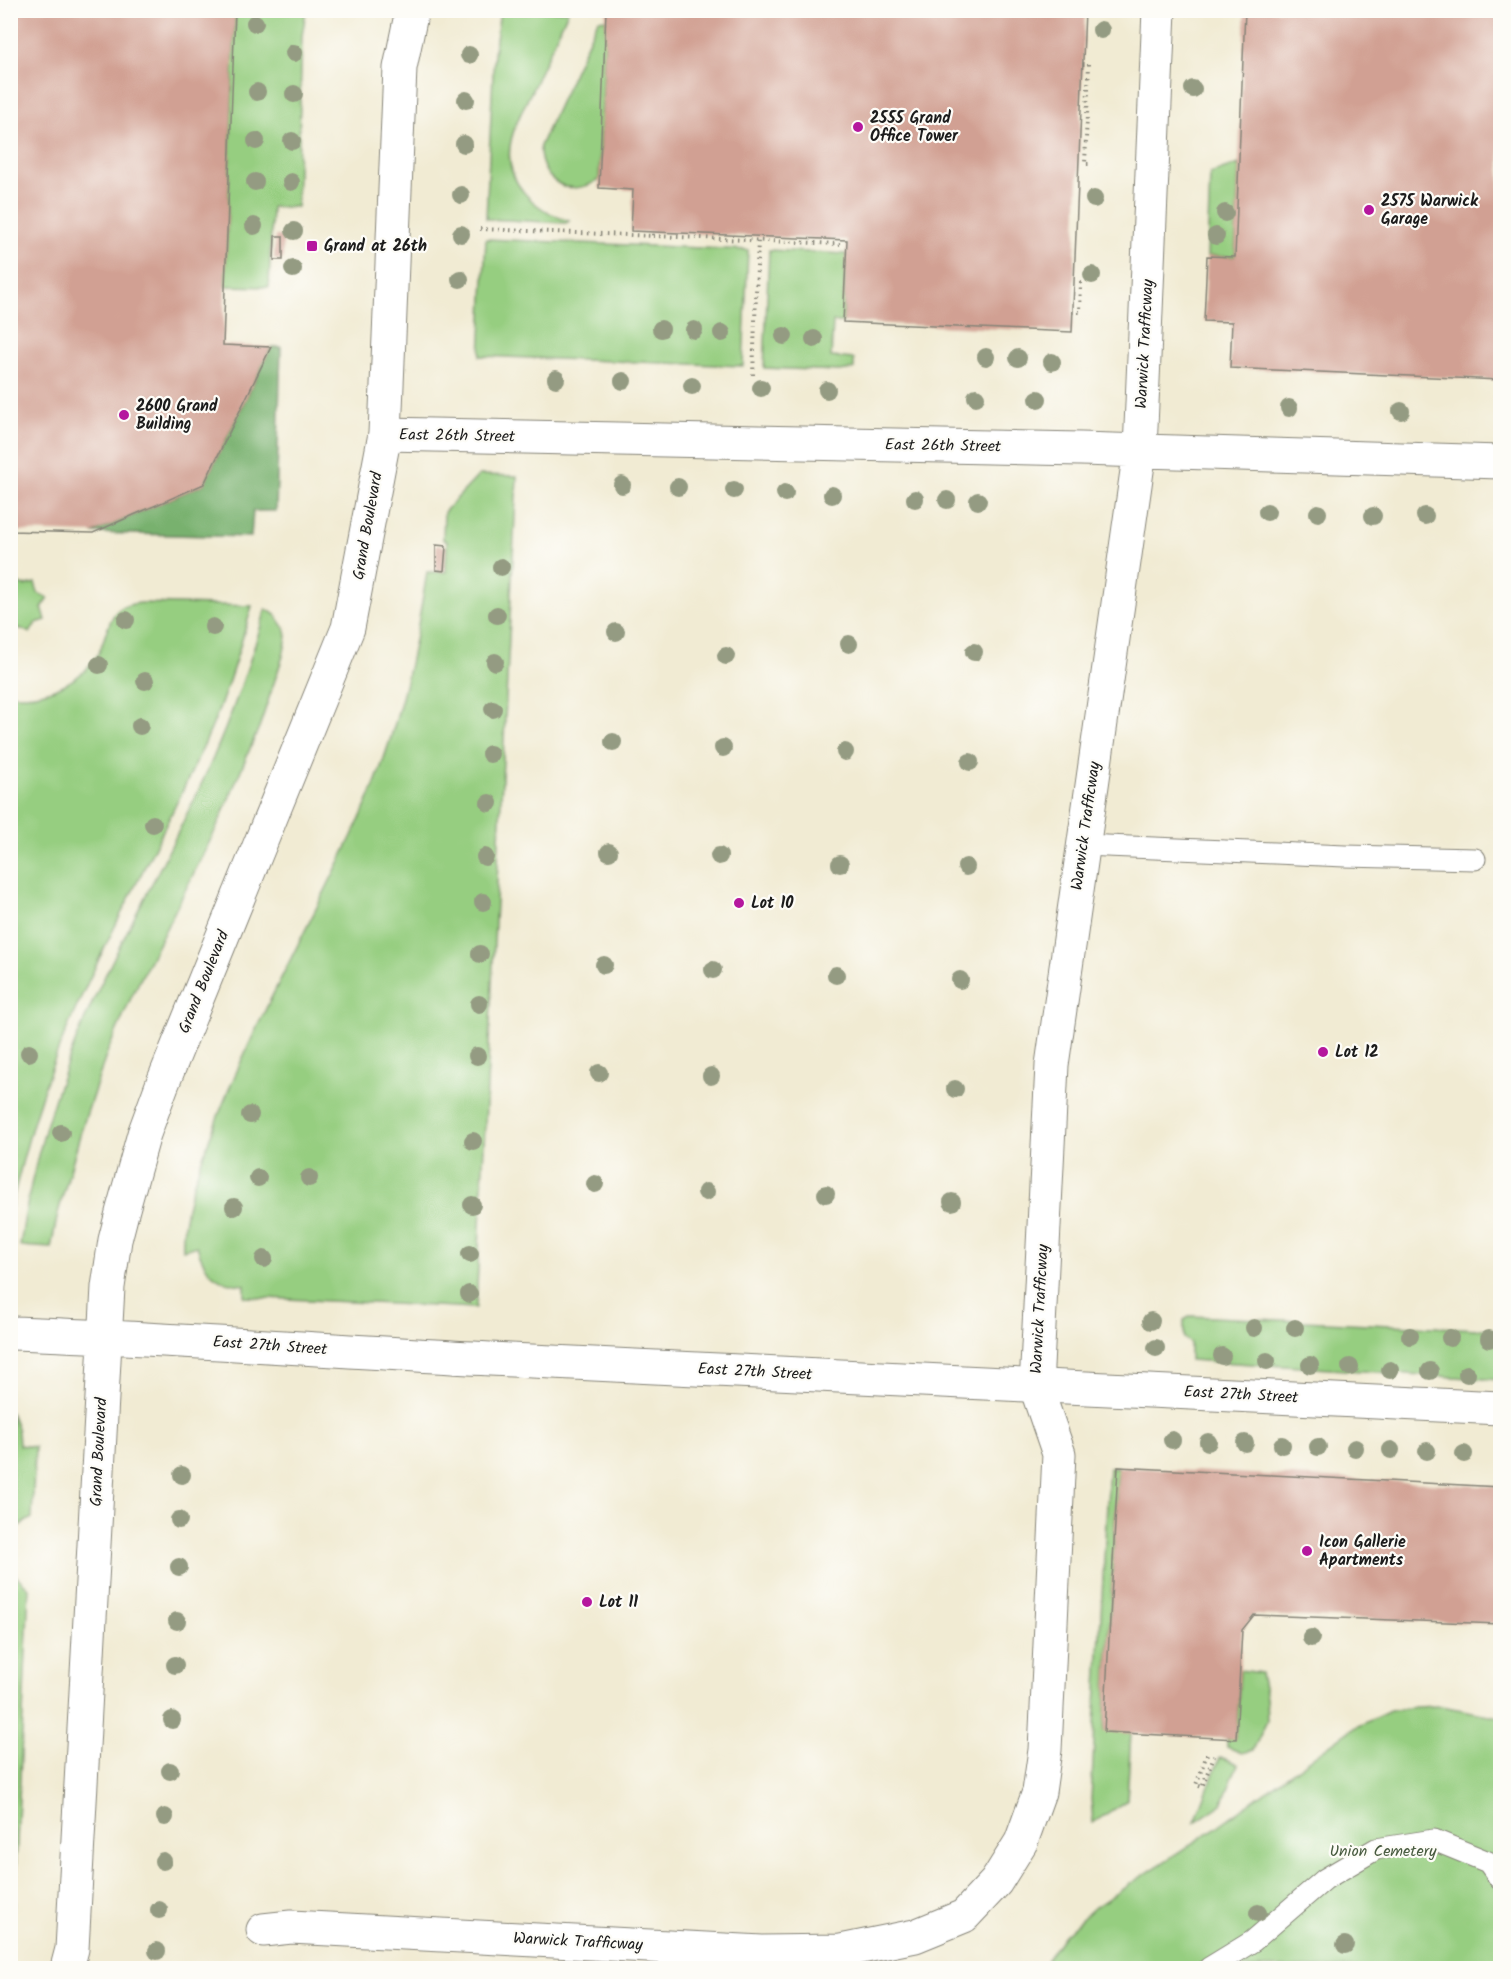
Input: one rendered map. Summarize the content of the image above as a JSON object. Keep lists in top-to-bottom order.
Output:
{
  "streets": {
    "street": [
      "Warwick Trafficway",
      "East 26th Street",
      "Grand Boulevard",
      "East 27th Street"
    ]
  },
  "crossings": [
    ["Warwick Trafficway", "East 26th Street"],
    ["Warwick Trafficway", "East 27th Street"],
    ["East 26th Street", "Grand Boulevard"],
    ["Grand Boulevard", "East 27th Street"]
  ],
  "parks": ["Union Cemetery"],
  "places": {
    "other": [
      "2555 Grand Office Tower",
      "2575 Warwick Garage",
      "2600 Grand Building",
      "Lot 10",
      "Lot 12",
      "Icon Gallerie Apartments",
      "Lot 11"
    ],
    "transit": ["Grand at 26th"]
  }
}
